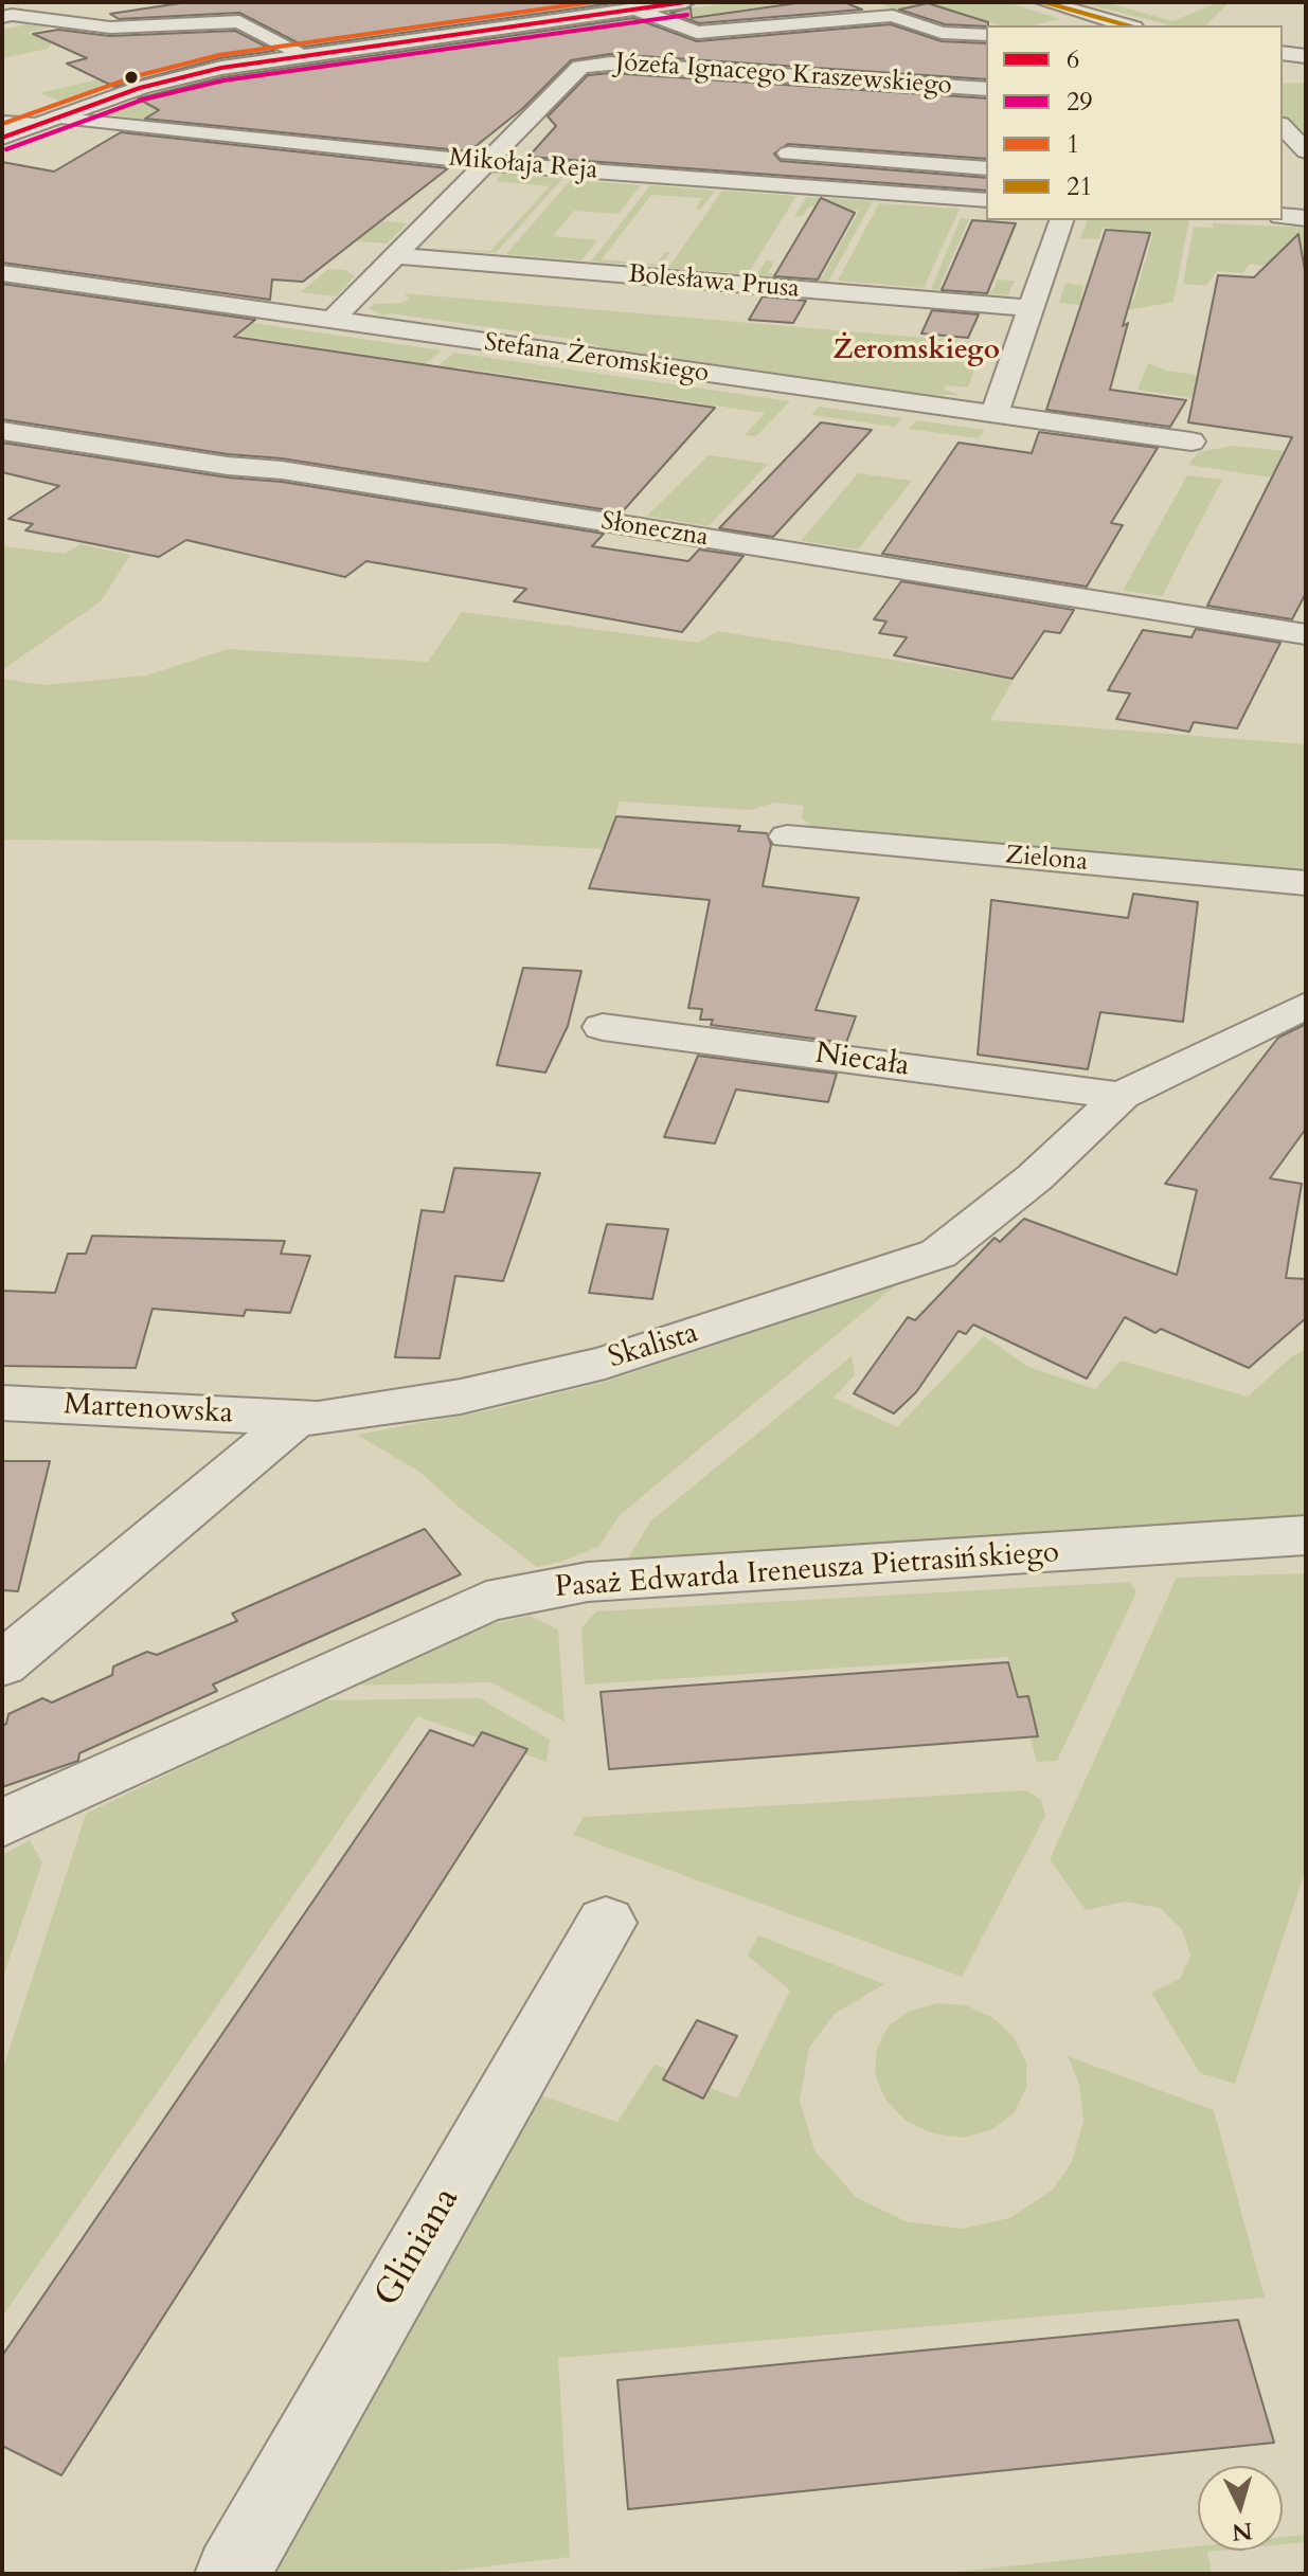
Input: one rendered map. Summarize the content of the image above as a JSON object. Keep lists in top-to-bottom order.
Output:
{
  "streets": {
    "street": [
      "Józefa Ignacego Kraszewskiego",
      "Mikołaja Reja",
      "Bolesława Prusa",
      "Stefana Żeromskiego",
      "Słoneczna",
      "Zielona",
      "Niecała",
      "Skalista",
      "Martenowska",
      "Pasaż Edwarda Ireneusza Pietrasińskiego",
      "Gliniana"
    ]
  },
  "crossings": [
    ["Niecała", "Skalista"],
    ["Skalista", "Martenowska"]
  ],
  "districts": ["Żeromskiego"],
  "lines": [
    "transit line 6",
    "transit line 1",
    "transit line 21",
    "transit line 29"
  ],
  "legend": [
    "6",
    "29",
    "1",
    "21"
  ],
  "north": "bottom"
}
